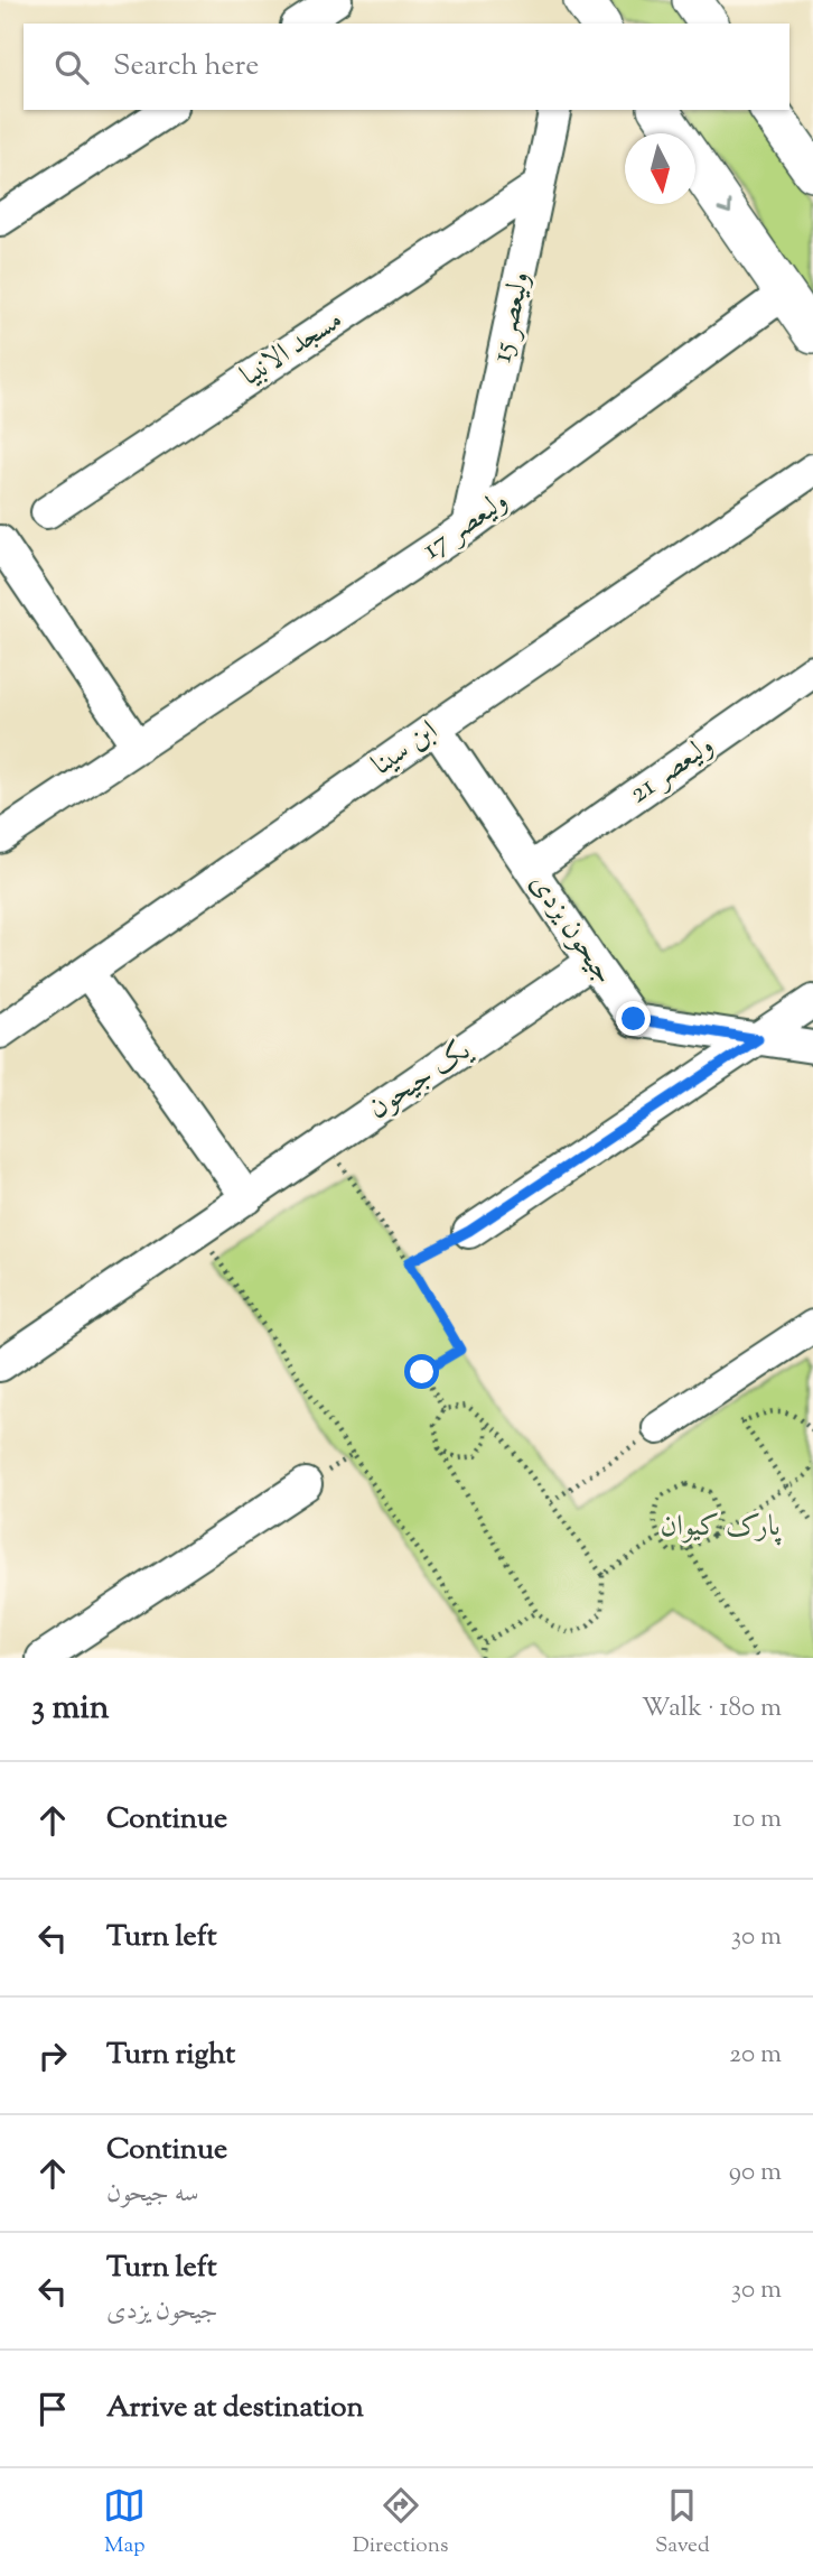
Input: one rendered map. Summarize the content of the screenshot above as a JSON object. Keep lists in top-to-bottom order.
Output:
{
  "streets": {
    "street": [
      "ولیعصر 15",
      "مسجد الانبیا",
      "ولیعصر 17",
      "ابن سینا",
      "ولیعصر 21",
      "جیحون یزدی",
      "یک جیحون"
    ]
  },
  "crossings": [
    ["ولیعصر 15", "مسجد الانبیا"],
    ["ولیعصر 15", "ولیعصر 17"],
    ["ابن سینا", "جیحون یزدی"],
    ["ولیعصر 21", "جیحون یزدی"],
    ["جیحون یزدی", "یک جیحون"]
  ],
  "parks": ["پارک کیوان"],
  "north": "bottom",
  "page": {
    "search": "Search here",
    "heading": ["3 min", "Walk · 180 m"],
    "list": [
      ["Continue", "10 m"],
      ["Turn left", "30 m"],
      ["Turn right", "20 m"],
      ["Continue", "سه جیحون", "90 m"],
      ["Turn left", "جیحون یزدی", "30 m"],
      "Arrive at destination"
    ],
    "nav": ["Map", "Directions", "Saved"]
  }
}
